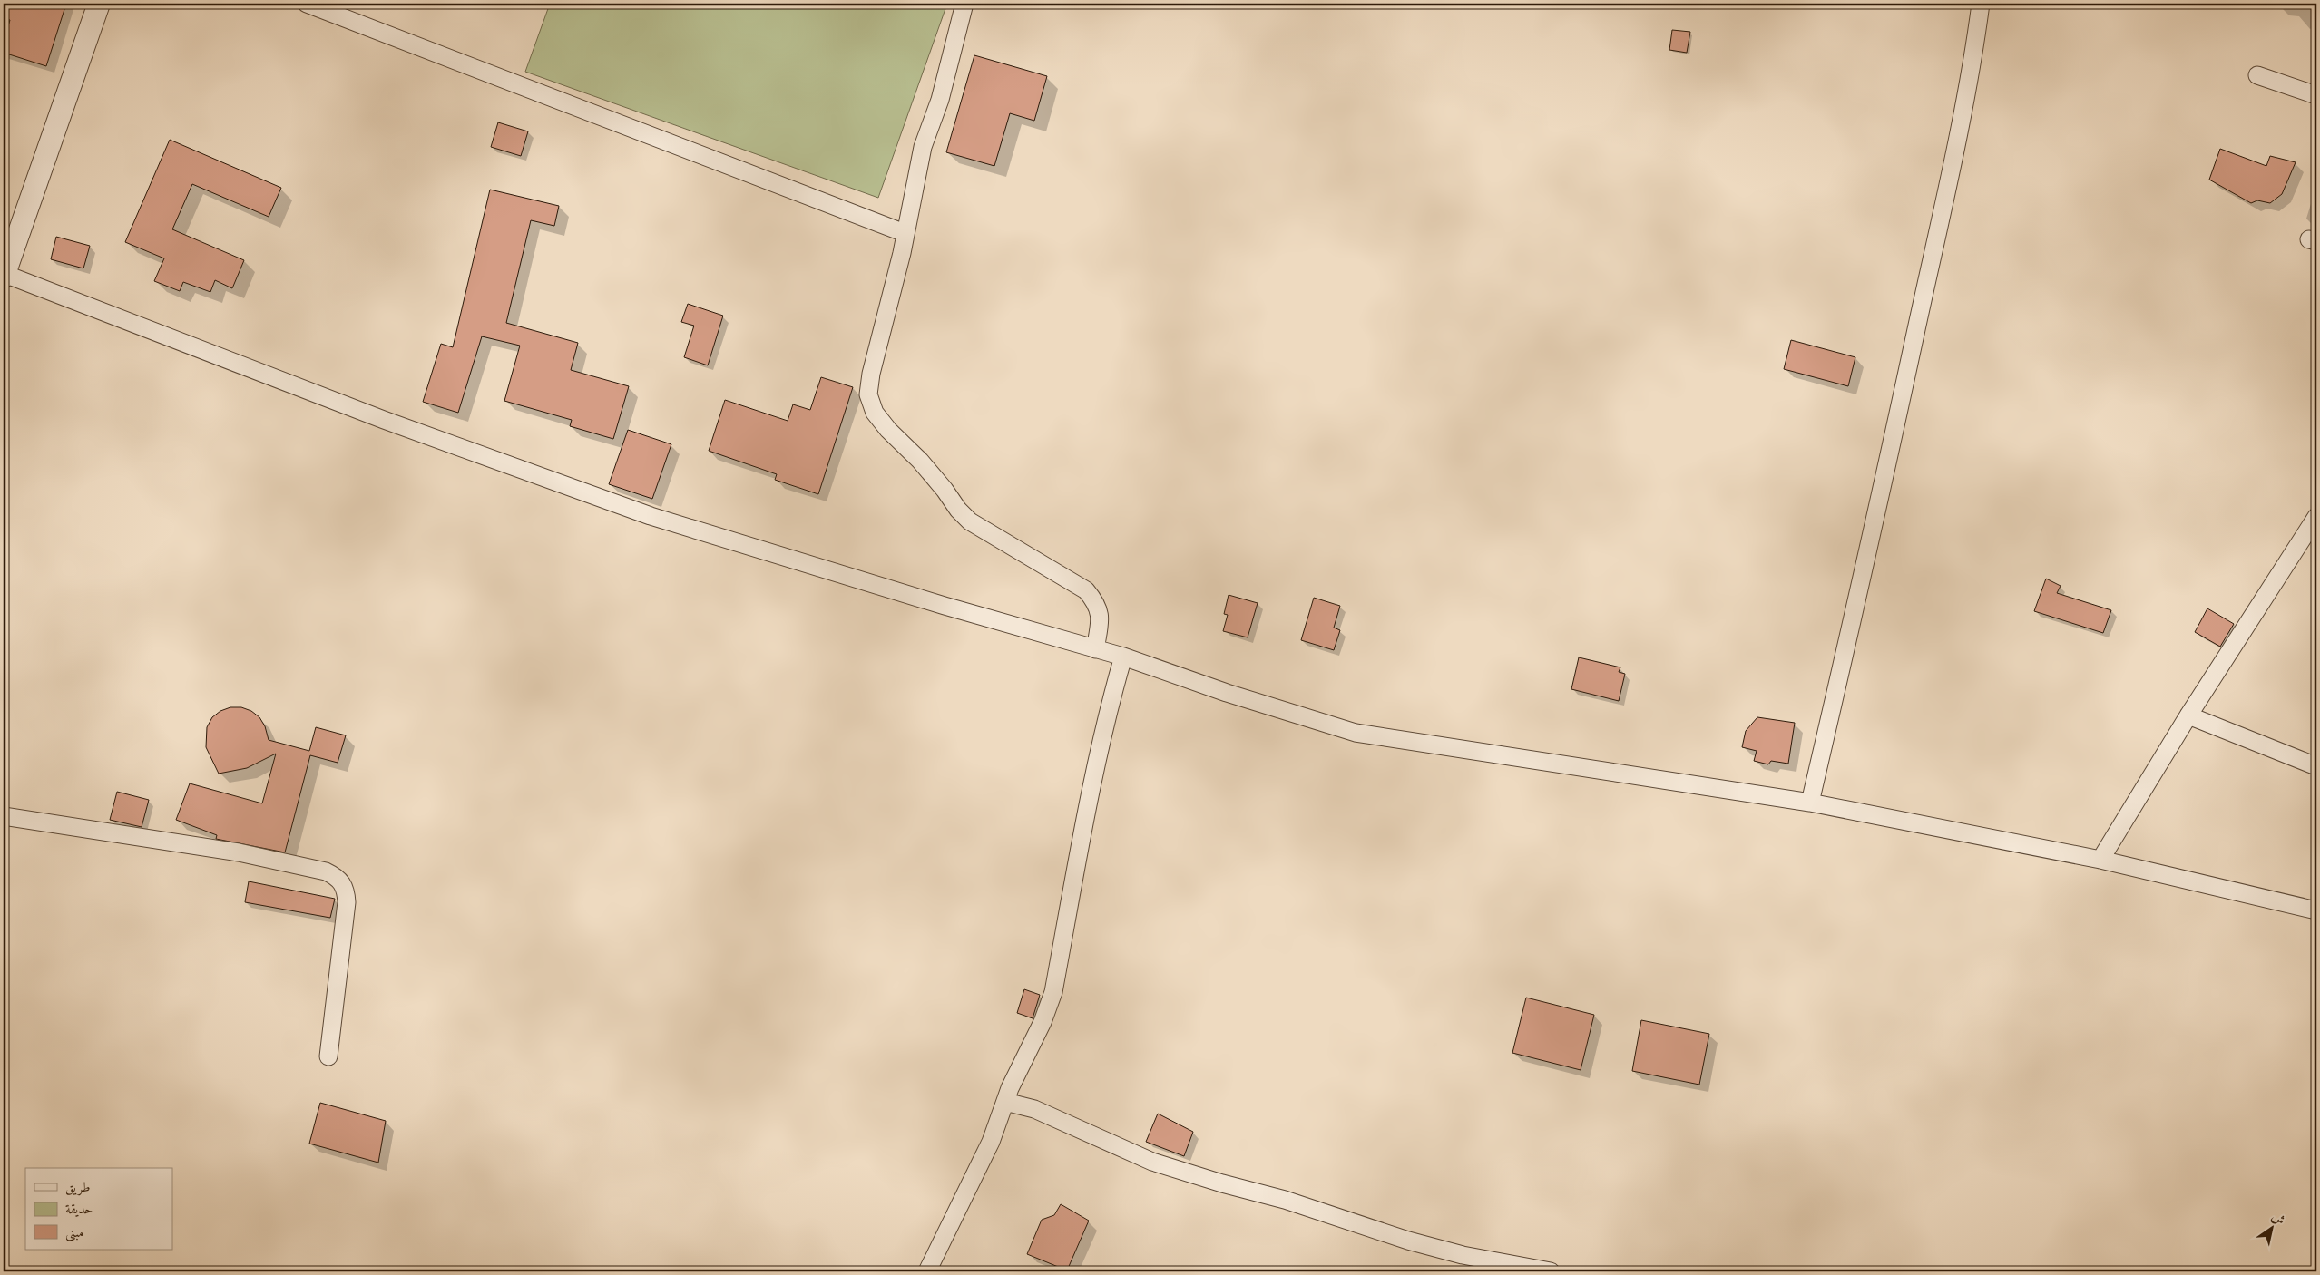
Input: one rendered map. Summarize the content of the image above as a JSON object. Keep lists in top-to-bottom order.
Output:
{
  "legend": ["طريق", "حديقة", "مبنى"],
  "north": "top right"
}
